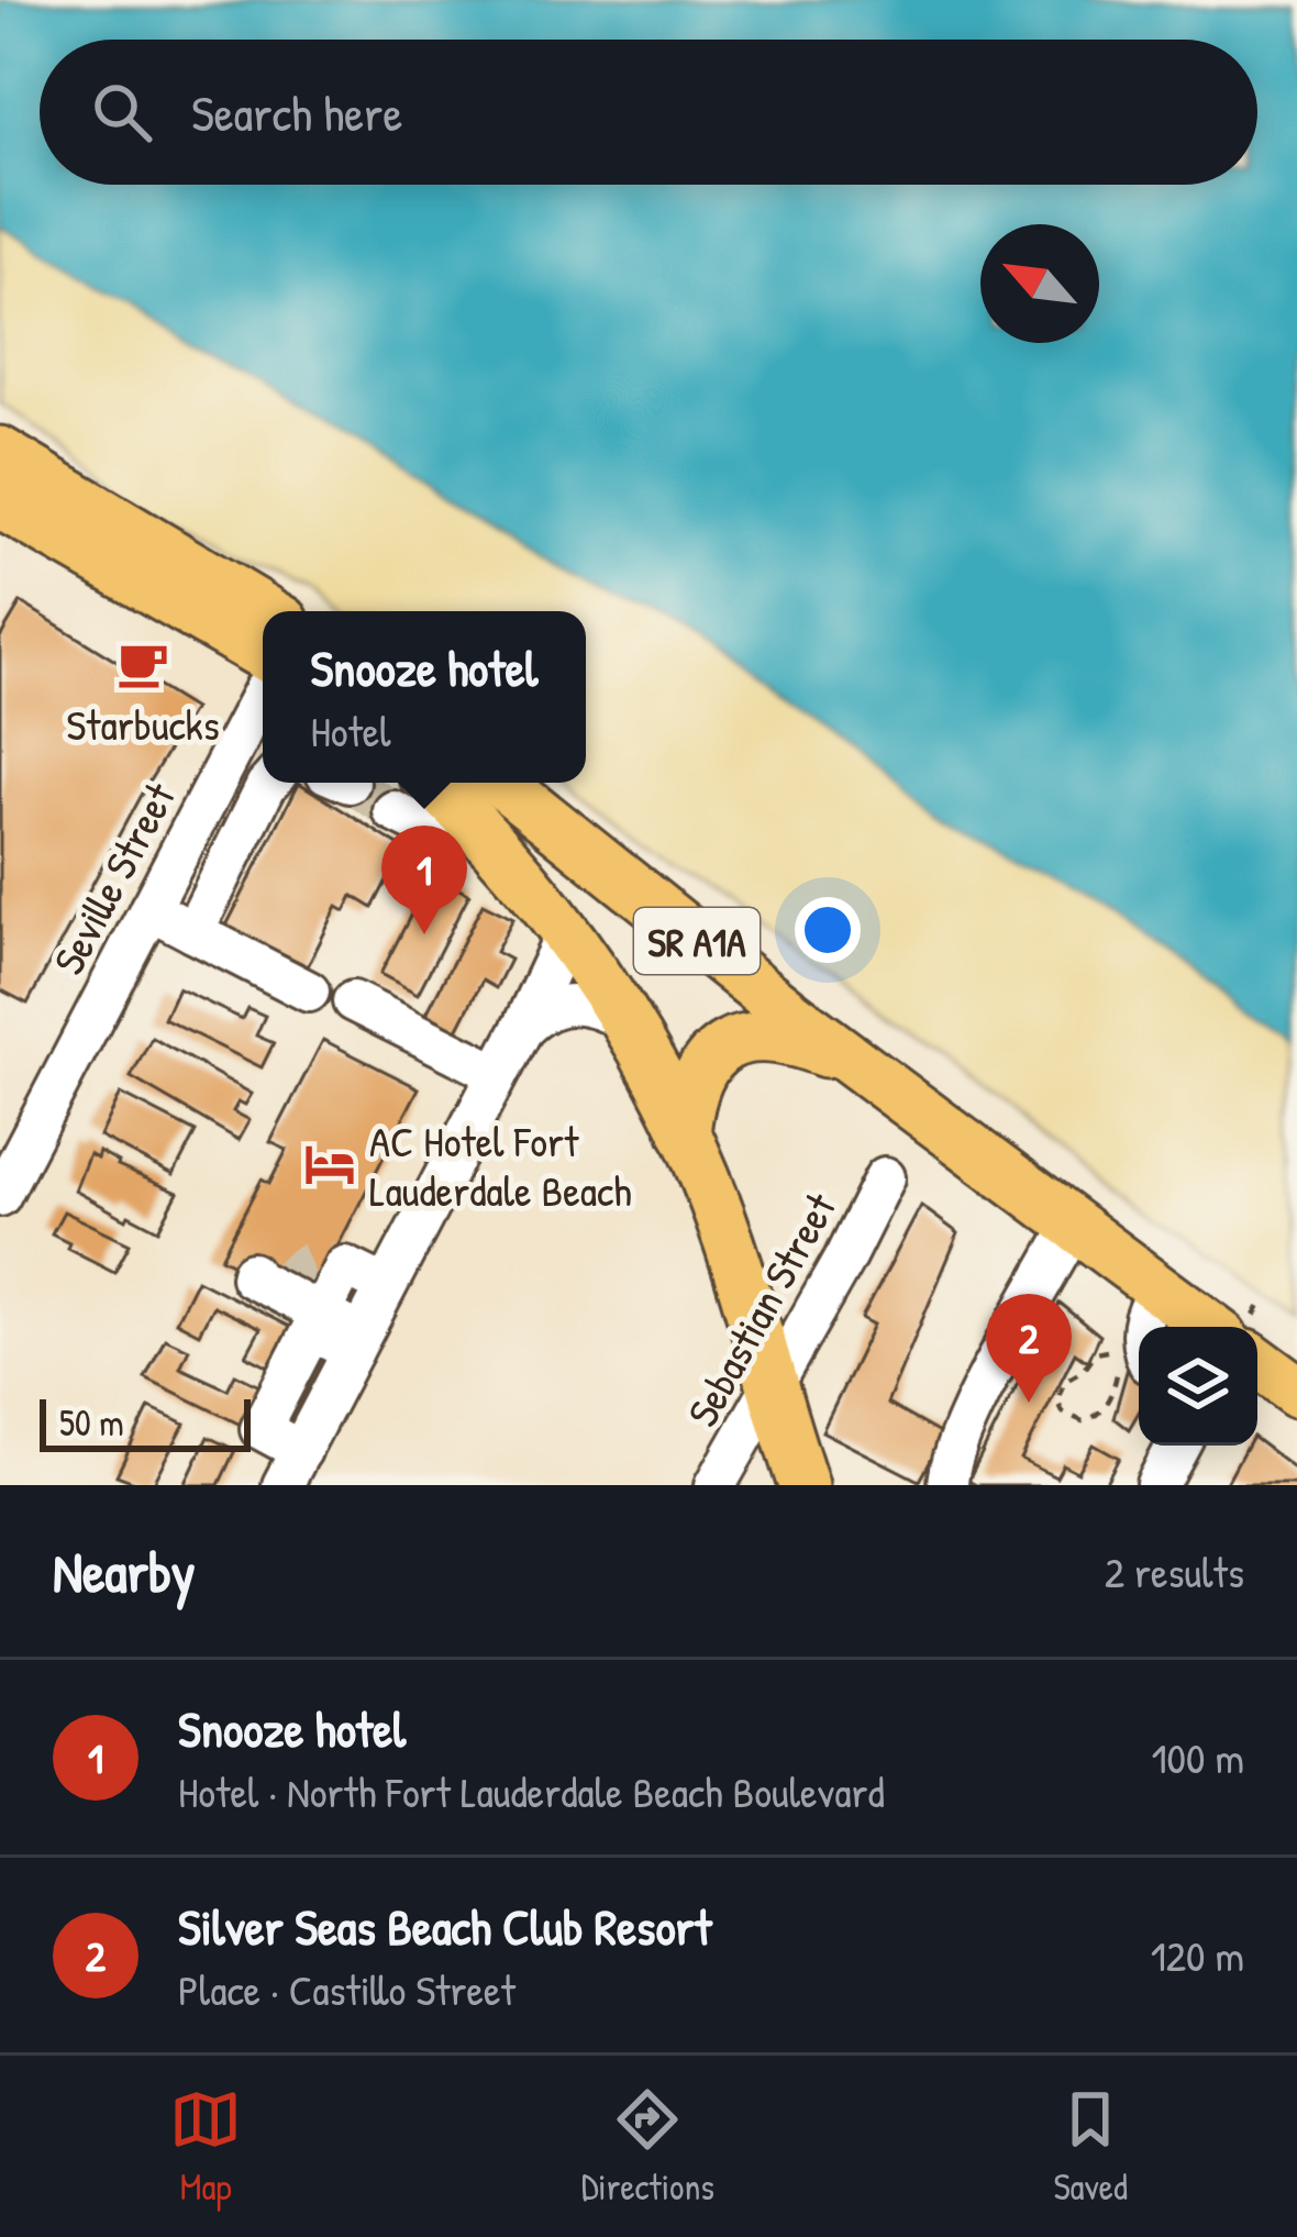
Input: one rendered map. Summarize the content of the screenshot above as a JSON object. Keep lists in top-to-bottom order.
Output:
{
  "streets": {
    "main road": ["SR A1A"],
    "street": ["Seville Street", "Sebastian Street"]
  },
  "crossings": [
    ["SR A1A", "Sebastian Street"]
  ],
  "places": {
    "cafe": ["Starbucks"],
    "hotel": ["AC Hotel Fort Lauderdale Beach"]
  },
  "scale_bar": "50 m",
  "north": "top left",
  "page": {
    "search": "Search here",
    "popup": ["Snooze hotel", "Hotel"],
    "pins": ["1", "2"],
    "scale": "50 m",
    "heading": ["Nearby", "2 results"],
    "list": [
      {
        "mark": "1",
        "name": "Snooze hotel",
        "note": "Hotel · North Fort Lauderdale Beach Boulevard",
        "value": "100 m"
      },
      {
        "mark": "2",
        "name": "Silver Seas Beach Club Resort",
        "note": "Place · Castillo Street",
        "value": "120 m"
      }
    ],
    "nav": ["Map", "Directions", "Saved"]
  }
}
